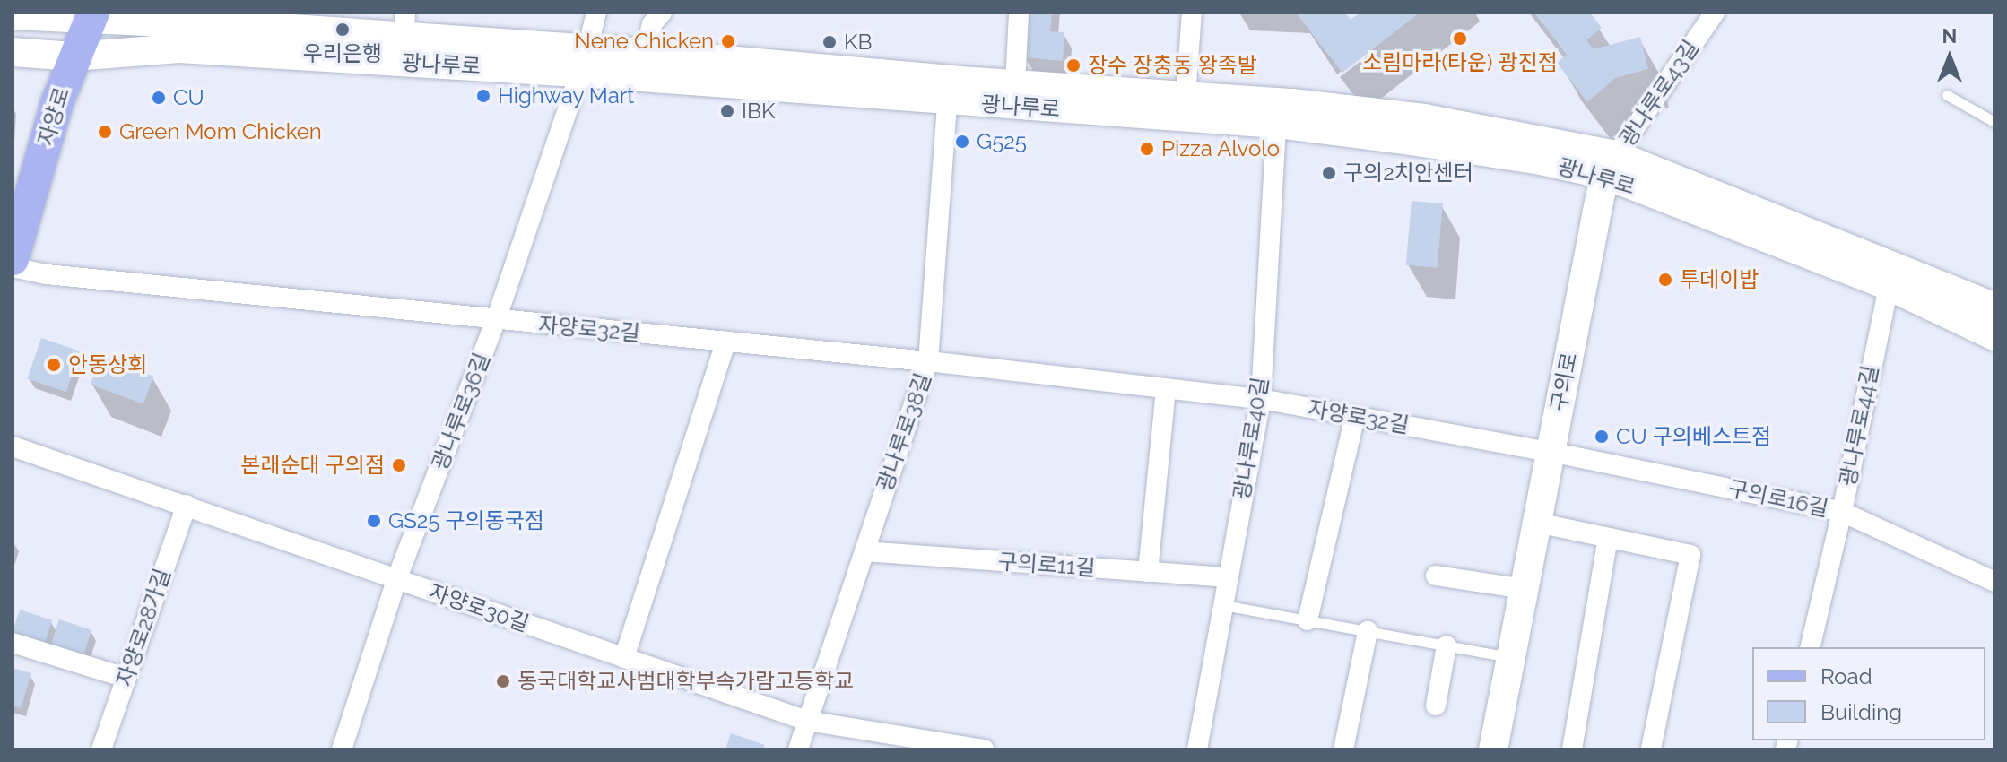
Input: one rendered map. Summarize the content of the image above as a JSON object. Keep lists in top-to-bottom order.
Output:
{
  "streets": {
    "main road": ["광나루로", "자양로", "구의로"],
    "street": [
      "광나루로43길",
      "자양로32길",
      "광나루로36길",
      "광나루로44길",
      "광나루로38길",
      "광나루로40길",
      "구의로16길",
      "구의로11길",
      "자양로30길",
      "자양로28가길"
    ]
  },
  "crossings": [
    ["광나루로", "광나루로43길"],
    ["광나루로", "자양로"],
    ["광나루로", "구의로"],
    ["광나루로", "광나루로36길"],
    ["광나루로", "광나루로44길"],
    ["광나루로", "광나루로38길"],
    ["광나루로", "광나루로40길"],
    ["광나루로43길", "구의로"],
    ["자양로32길", "구의로"],
    ["자양로32길", "광나루로36길"],
    ["자양로32길", "광나루로38길"],
    ["자양로32길", "광나루로40길"],
    ["자양로32길", "구의로16길"],
    ["구의로", "구의로16길"],
    ["광나루로36길", "자양로30길"],
    ["광나루로44길", "구의로16길"],
    ["광나루로38길", "구의로11길"],
    ["광나루로38길", "자양로30길"],
    ["광나루로40길", "구의로11길"],
    ["자양로30길", "자양로28가길"]
  ],
  "places": [
    "우리은행",
    "소림마라(타운) 광진점",
    "Nene Chicken",
    "KB",
    "장수 장충동 왕족발",
    "Highway Mart",
    "CU",
    "IBK",
    "Green Mom Chicken",
    "G525",
    "Pizza Alvolo",
    "구의2치안센터",
    "투데이밥",
    "안동상회",
    "CU 구의베스트점",
    "본래순대 구의점",
    "GS25 구의동국점",
    "동국대학교사범대학부속가람고등학교"
  ],
  "legend": ["Road", "Building"],
  "north": "top"
}
